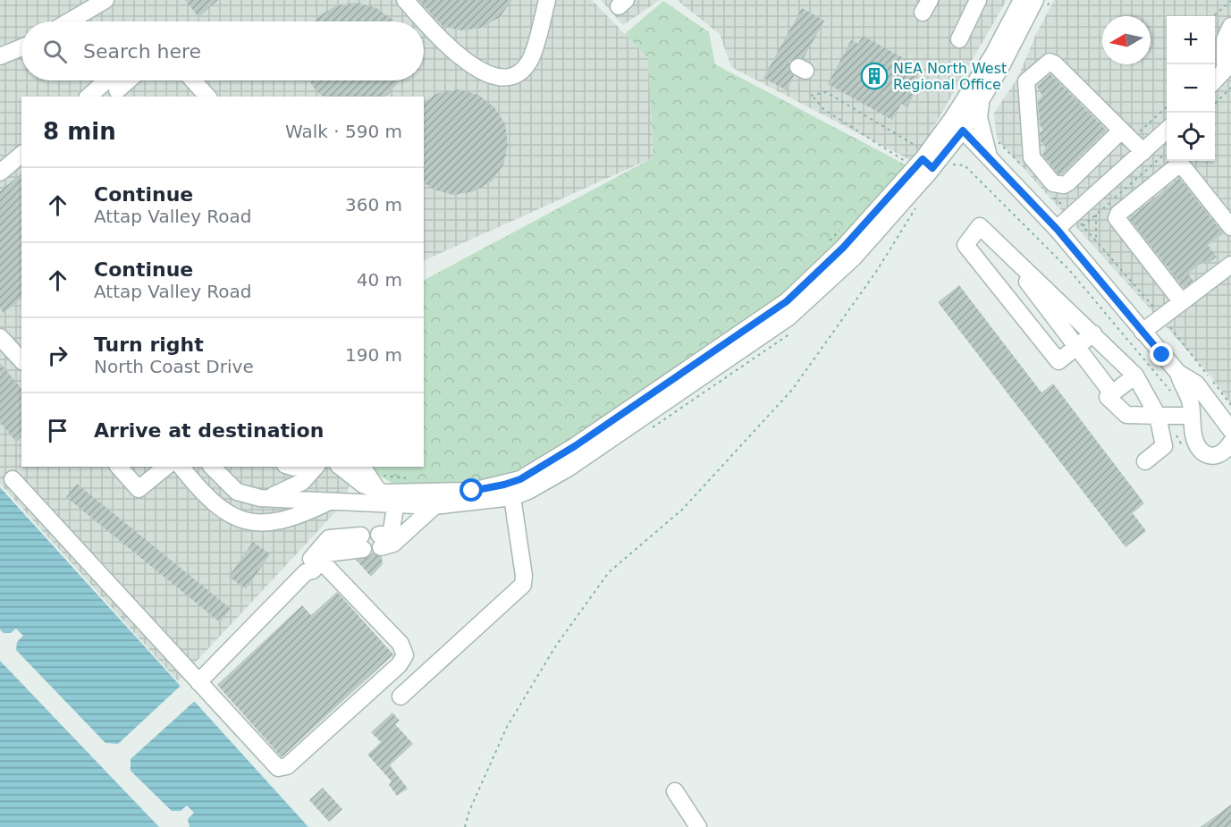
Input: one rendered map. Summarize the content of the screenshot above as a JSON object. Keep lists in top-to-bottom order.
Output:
{
  "places": {
    "building": ["NEA North West Regional Office"]
  },
  "north": "left",
  "page": {
    "map_buttons": ["+", "−"],
    "search": "Search here",
    "heading": ["8 min", "Walk · 590 m"],
    "list": [
      ["Continue", "Attap Valley Road", "360 m"],
      ["Continue", "Attap Valley Road", "40 m"],
      ["Turn right", "North Coast Drive", "190 m"],
      "Arrive at destination"
    ]
  }
}
